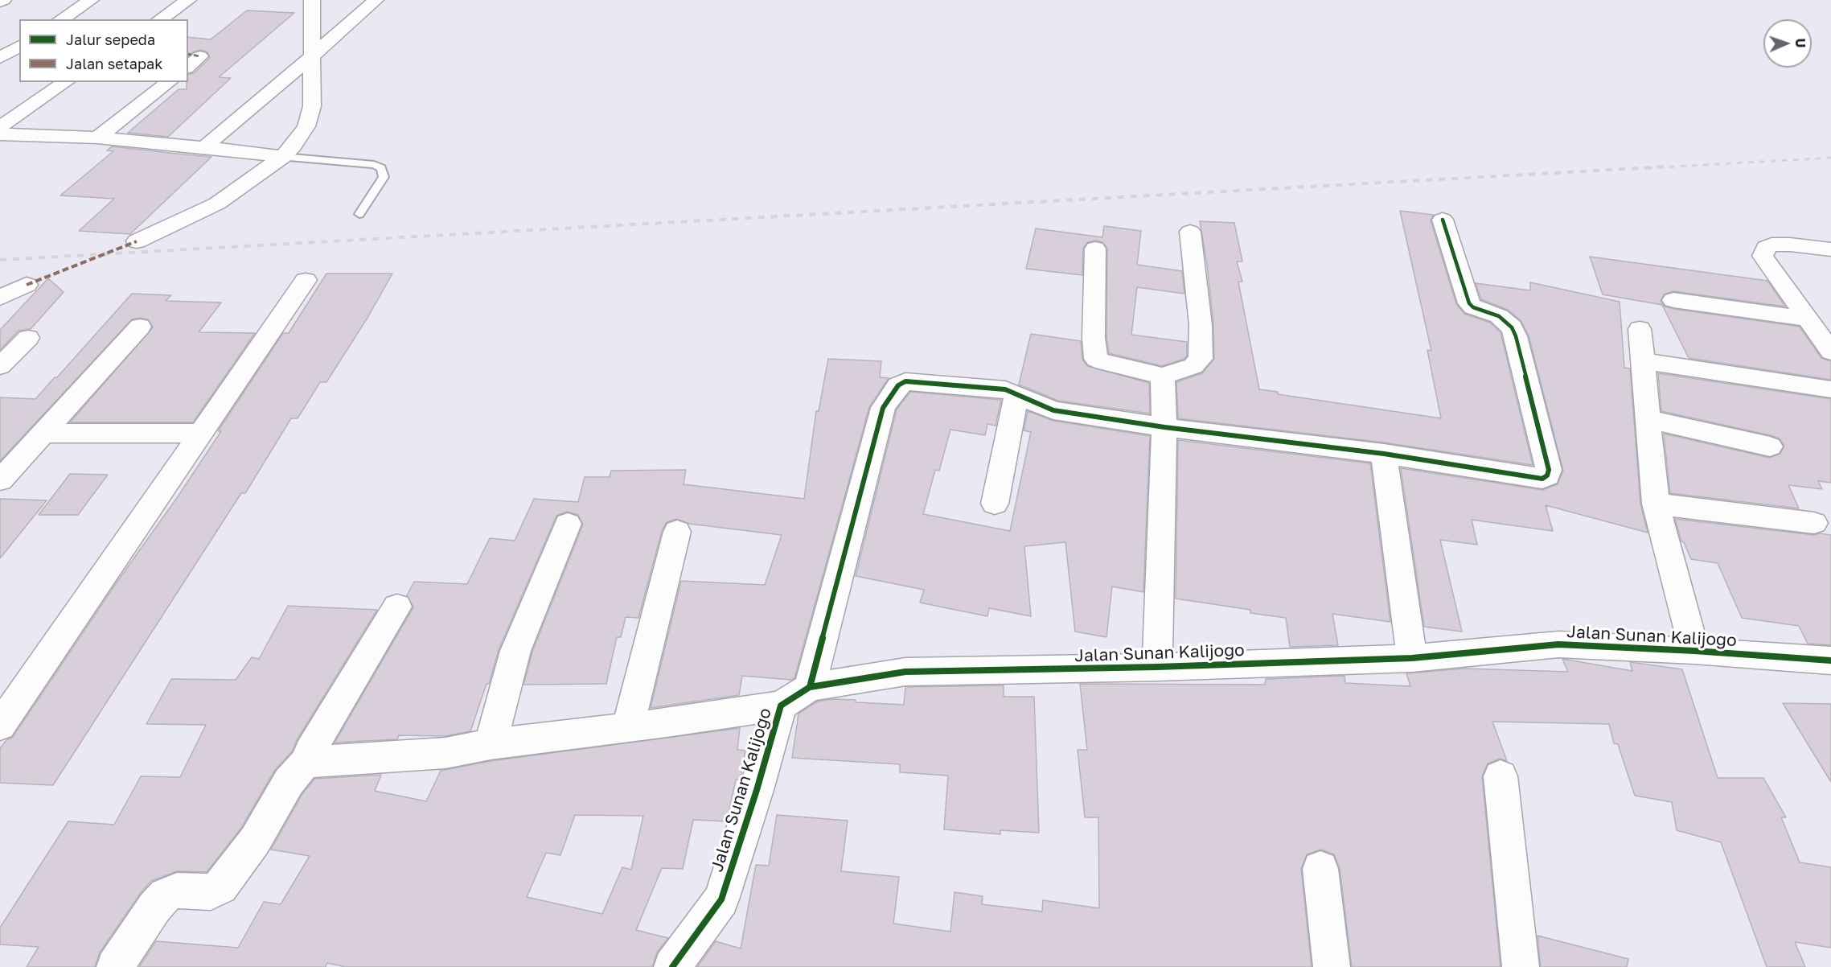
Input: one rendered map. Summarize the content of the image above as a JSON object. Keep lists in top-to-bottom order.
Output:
{
  "streets": {
    "street": ["Jalan Sunan Kalijogo"]
  },
  "legend": ["Jalur sepeda", "Jalan setapak"],
  "north": "right"
}
